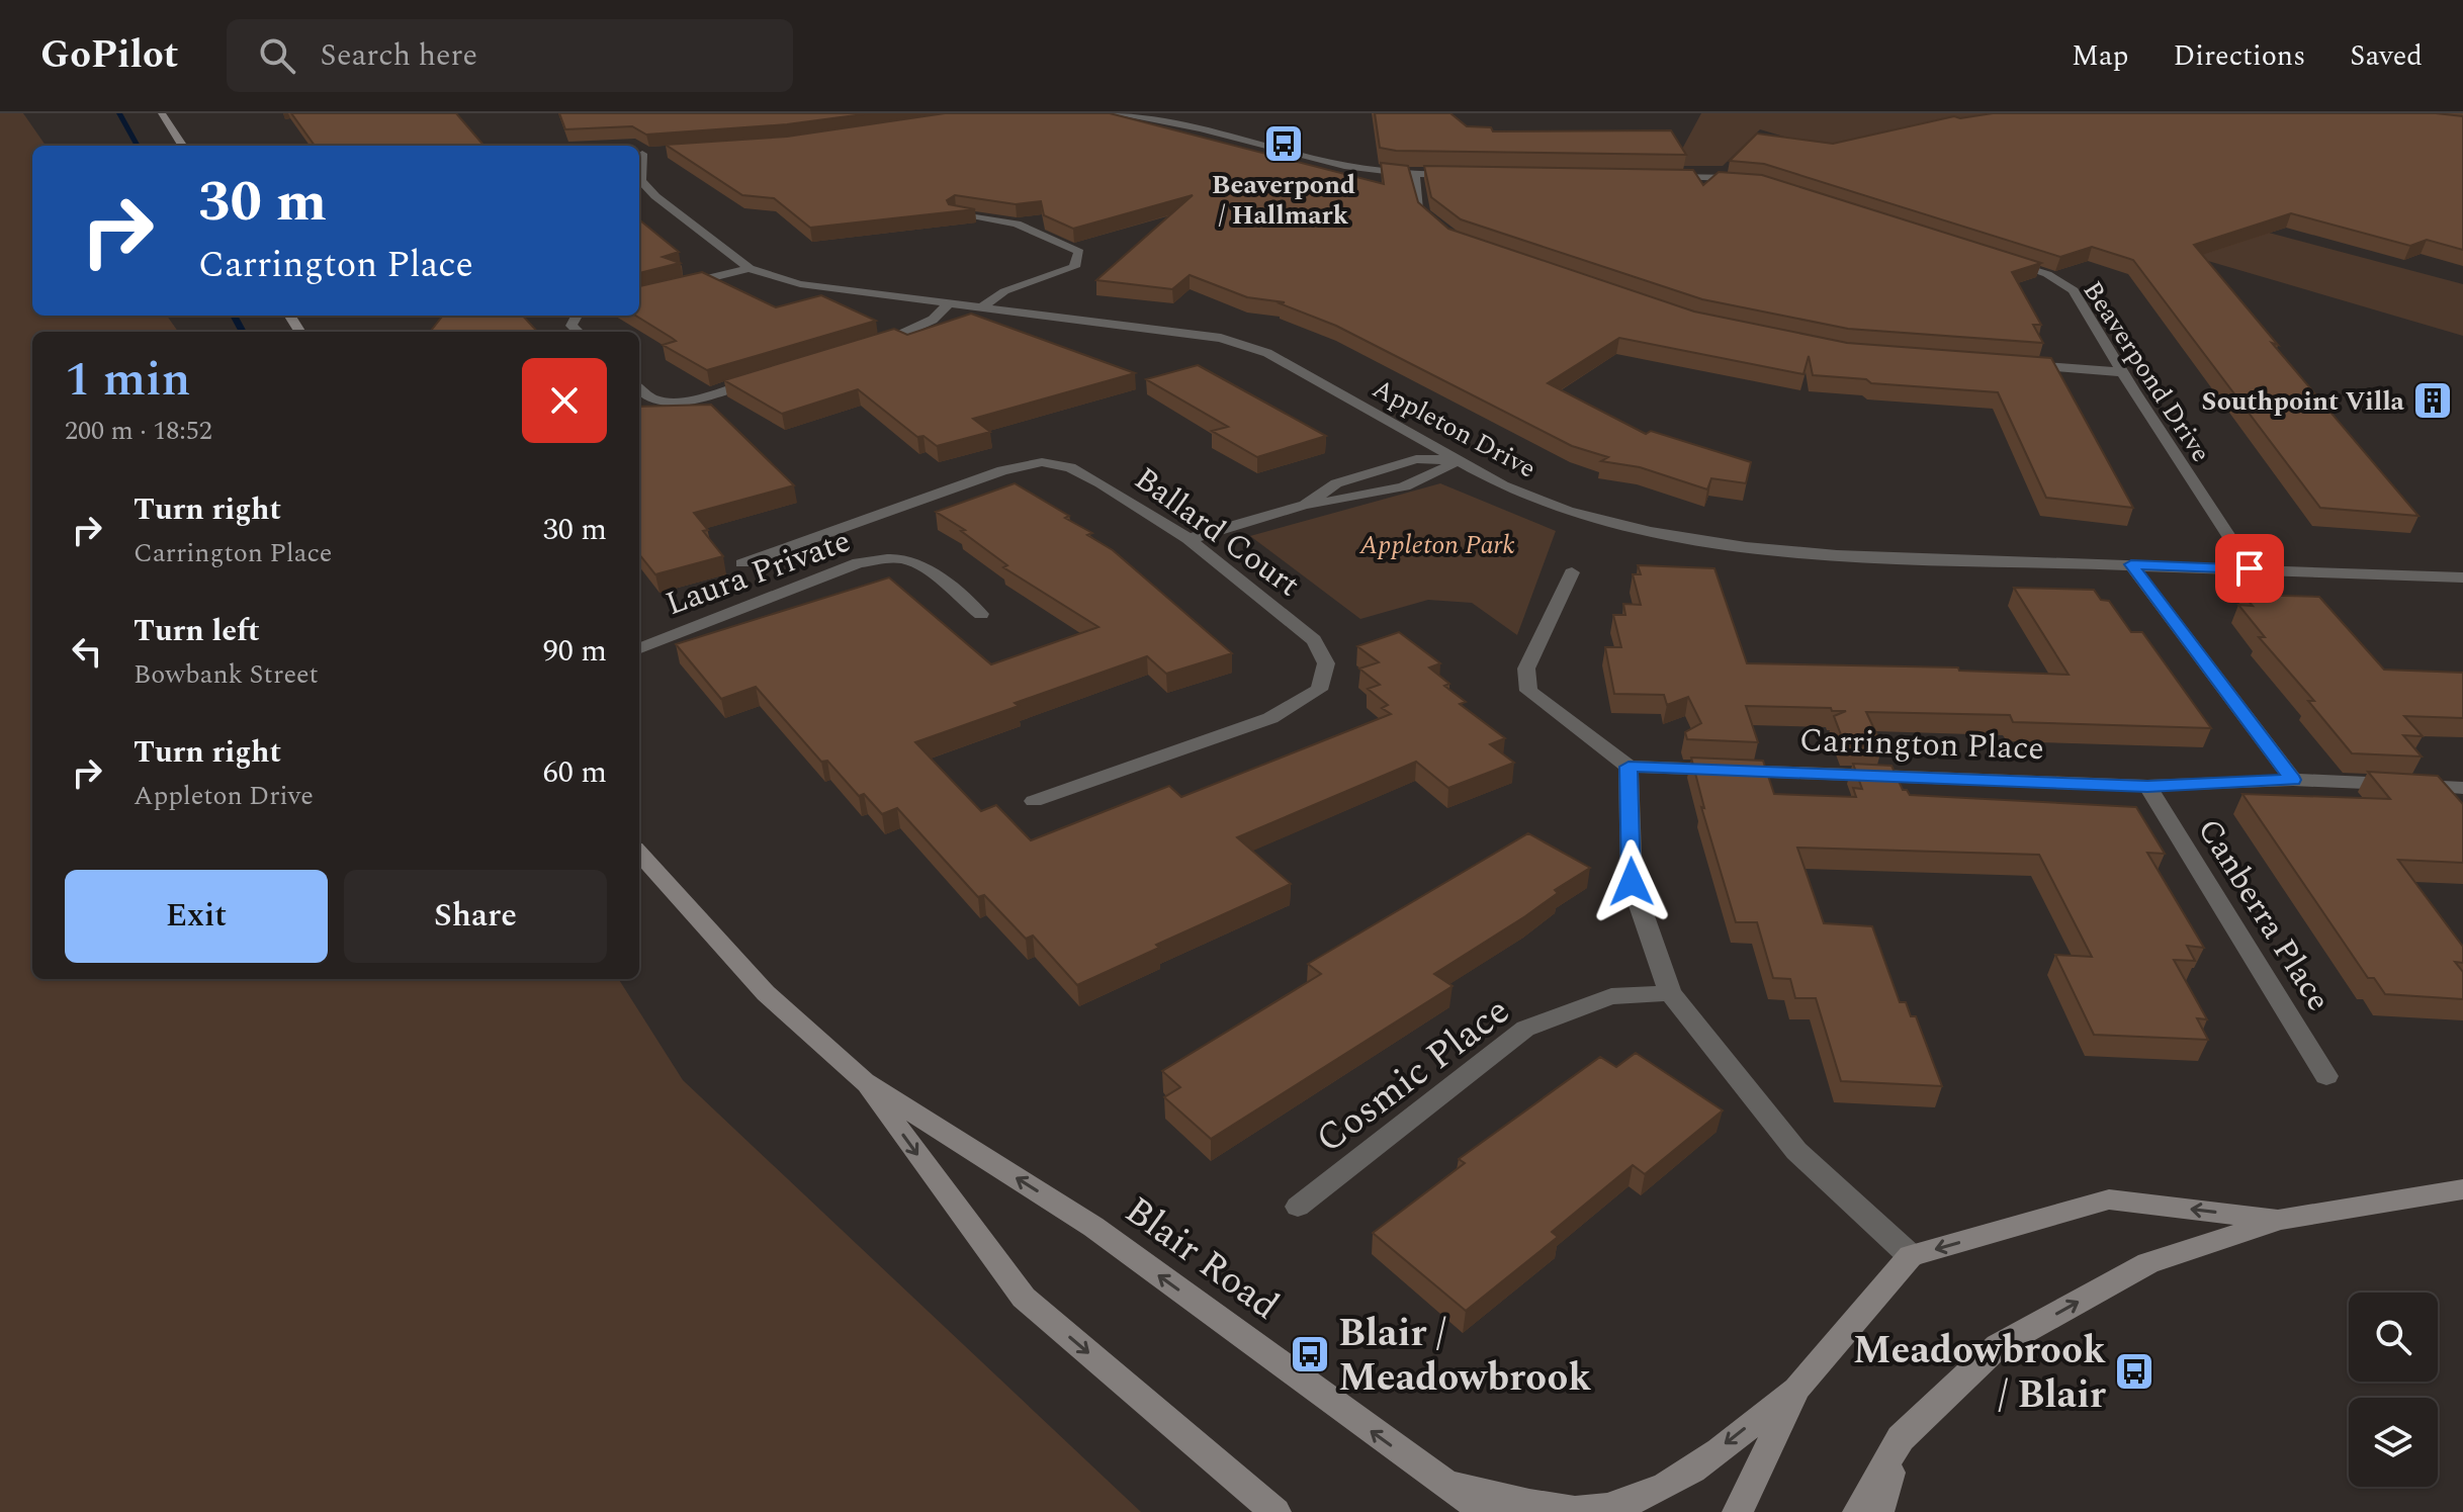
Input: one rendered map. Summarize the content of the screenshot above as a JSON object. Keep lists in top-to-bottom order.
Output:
{
  "streets": {
    "main road": ["Blair Road"],
    "street": [
      "Beaverpond Drive",
      "Appleton Drive",
      "Ballard Court",
      "Laura Private",
      "Carrington Place",
      "Canberra Place",
      "Cosmic Place"
    ]
  },
  "crossings": [
    ["Beaverpond Drive", "Appleton Drive"],
    ["Carrington Place", "Canberra Place"]
  ],
  "parks": ["Appleton Park"],
  "places": {
    "bus stop": ["Beaverpond / Hallmark", "Blair / Meadowbrook", "Meadowbrook / Blair"],
    "building": ["Southpoint Villa"]
  },
  "page": {
    "header": "GoPilot",
    "search": "Search here",
    "nav": ["Map", "Directions", "Saved"],
    "turn": ["30 m", "Carrington Place"],
    "heading": ["1 min", "200 m · 18:52"],
    "list": [
      {
        "name": "Turn right",
        "note": "Carrington Place",
        "value": "30 m"
      },
      {
        "name": "Turn left",
        "note": "Bowbank Street",
        "value": "90 m"
      },
      {
        "name": "Turn right",
        "note": "Appleton Drive",
        "value": "60 m"
      }
    ],
    "buttons": ["Exit", "Share"]
  }
}
